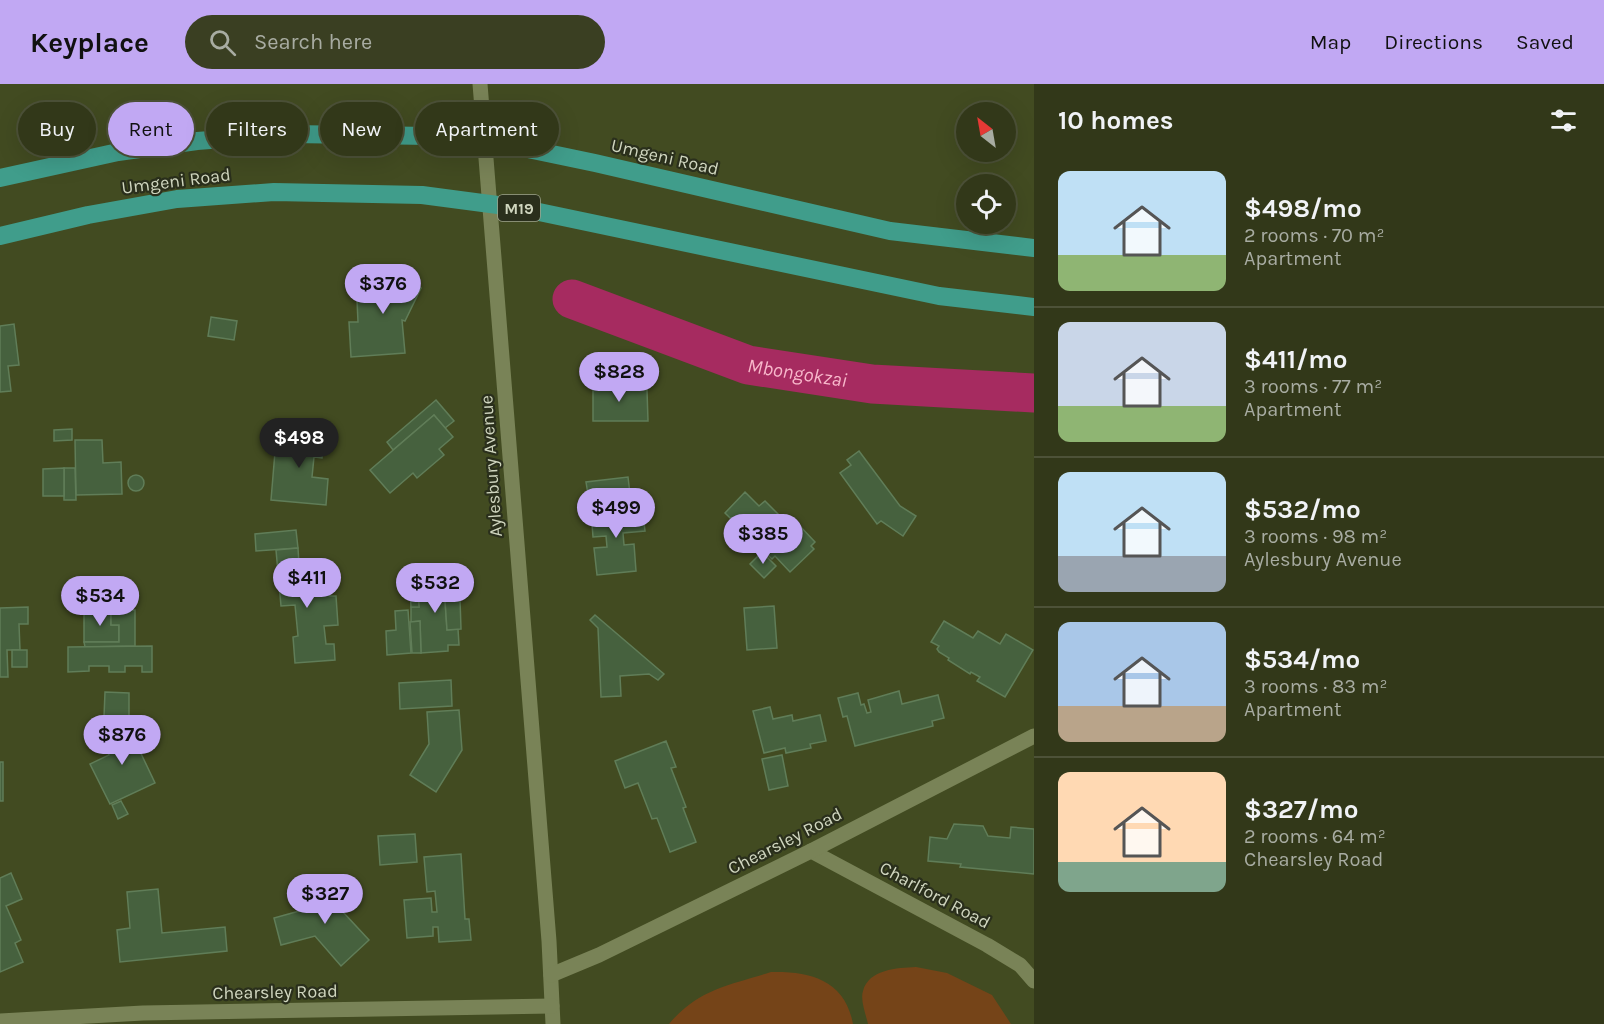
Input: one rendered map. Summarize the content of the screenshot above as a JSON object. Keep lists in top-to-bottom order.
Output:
{
  "streets": {
    "highway": ["Umgeni Road", "M19"],
    "street": ["Aylesbury Avenue", "Chearsley Road", "Charlford Road"]
  },
  "crossings": [
    ["Aylesbury Avenue", "Chearsley Road"],
    ["Chearsley Road", "Charlford Road"]
  ],
  "water": ["Mbongokzai"],
  "north": "top left",
  "page": {
    "header": "Keyplace",
    "search": "Search here",
    "nav": ["Map", "Directions", "Saved"],
    "heading": "10 homes",
    "chip": [
      "Buy",
      "Rent",
      "Filters",
      "New",
      "Apartment"
    ],
    "list": [
      {
        "name": "$498/mo",
        "note": "2 rooms · 70 m² · Apartment"
      },
      {
        "name": "$411/mo",
        "note": "3 rooms · 77 m² · Apartment"
      },
      {
        "name": "$532/mo",
        "note": "3 rooms · 98 m² · Aylesbury Avenue"
      },
      {
        "name": "$534/mo",
        "note": "3 rooms · 83 m² · Apartment"
      },
      {
        "name": "$327/mo",
        "note": "2 rooms · 64 m² · Chearsley Road"
      }
    ],
    "price": [
      "$376",
      "$828",
      "$498",
      "$499",
      "$385",
      "$411",
      "$532",
      "$534",
      "$876",
      "$327"
    ]
  }
}
